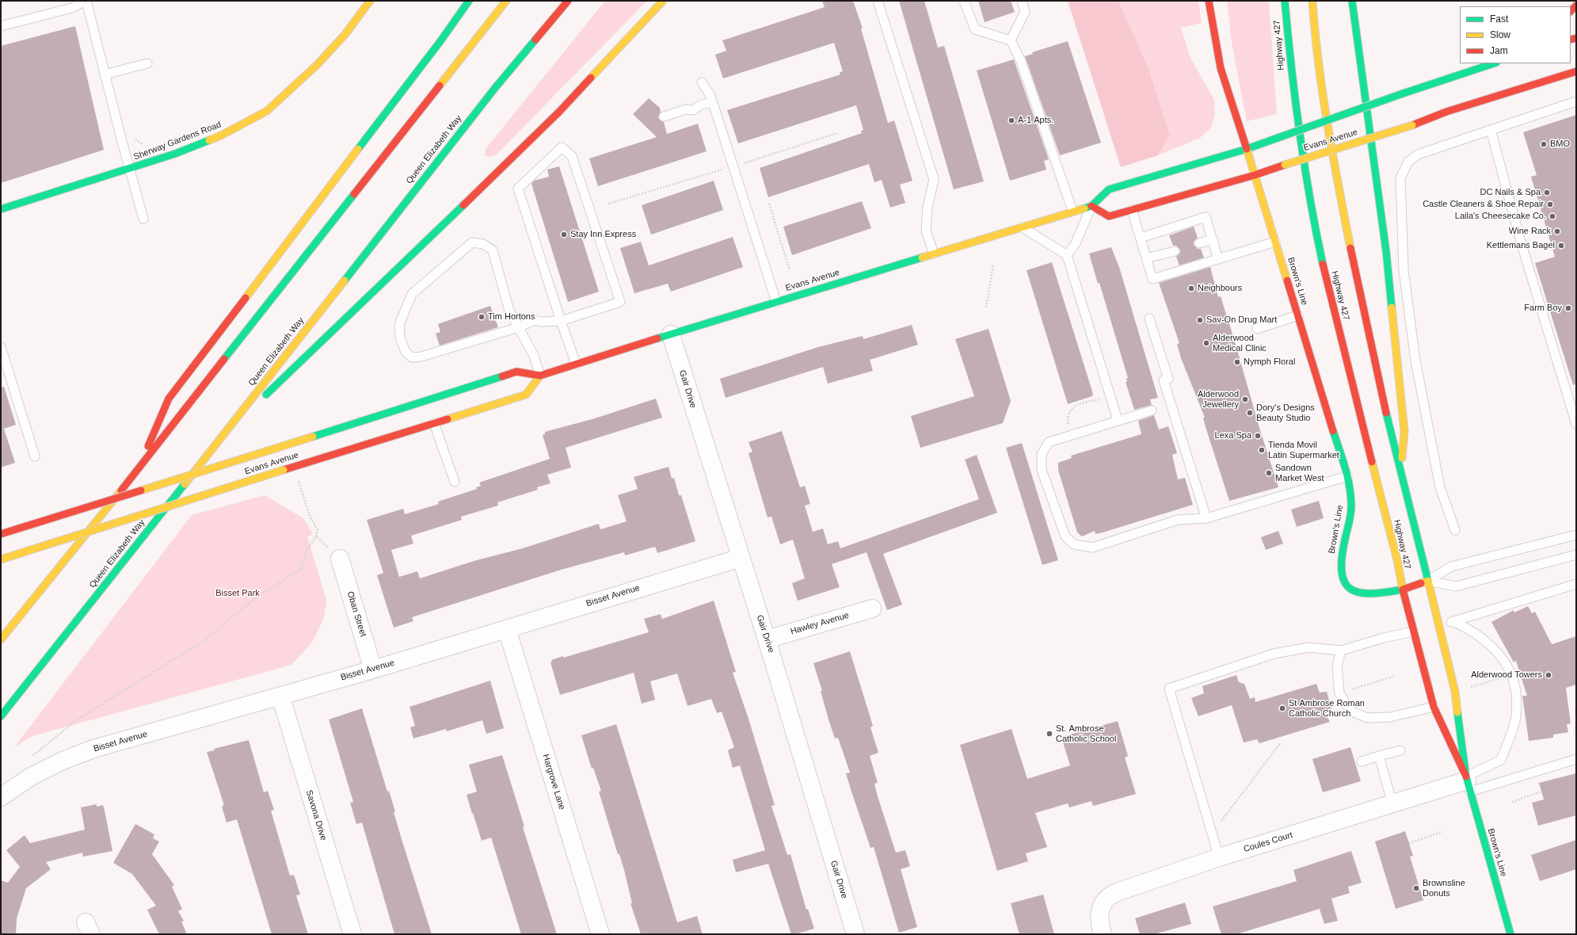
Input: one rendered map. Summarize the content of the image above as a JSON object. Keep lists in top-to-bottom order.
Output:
{
  "streets": {
    "main road": [
      "Highway 427",
      "Evans Avenue",
      "Sherway Gardens Road",
      "Queen Elizabeth Way",
      "Brown's Line"
    ],
    "street": [
      "Gair Drive",
      "Bisset Avenue",
      "Oban Street",
      "Hawley Avenue",
      "Hargrove Lane",
      "Savona Drive",
      "Coules Court"
    ]
  },
  "crossings": [
    ["Highway 427", "Brown's Line"],
    ["Evans Avenue", "Brown's Line"],
    ["Evans Avenue", "Gair Drive"],
    ["Brown's Line", "Coules Court"],
    ["Gair Drive", "Bisset Avenue"],
    ["Gair Drive", "Hawley Avenue"],
    ["Bisset Avenue", "Oban Street"],
    ["Bisset Avenue", "Hargrove Lane"],
    ["Bisset Avenue", "Savona Drive"]
  ],
  "parks": ["Bisset Park"],
  "places": [
    "A-1 Apts.",
    "BMO",
    "DC Nails & Spa",
    "Castle Cleaners & Shoe Repair",
    "Laila's Cheesecake Co.",
    "Wine Rack",
    "Stay Inn Express",
    "Kettlemans Bagel",
    "Neighbours",
    "Farm Boy",
    "Tim Hortons",
    "Sav-On Drug Mart",
    "Alderwood Medical Clinic",
    "Nymph Floral",
    "Alderwood Jewellery",
    "Dory’s Designs Beauty Studio",
    "Lexa Spa",
    "Tienda Movil Latin Supermarket",
    "Sandown Market West",
    "Alderwood Towers",
    "St Ambrose Roman Catholic Church",
    "St. Ambrose Catholic School",
    "Brownsline Donuts"
  ],
  "legend": ["Fast", "Slow", "Jam"]
}
